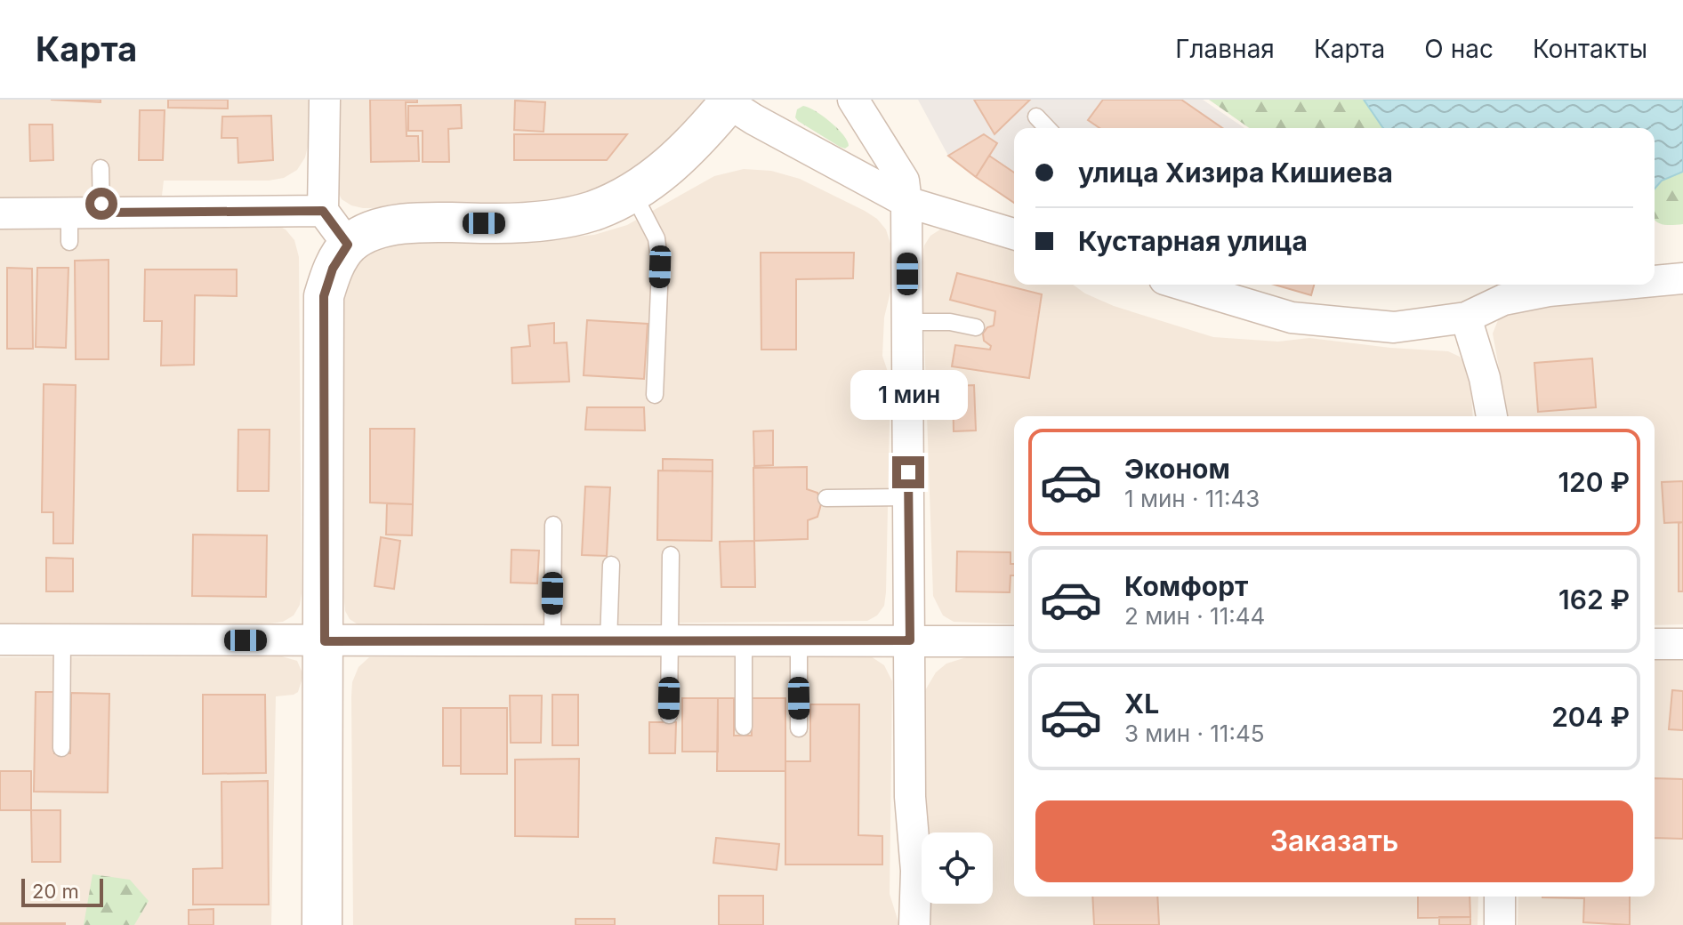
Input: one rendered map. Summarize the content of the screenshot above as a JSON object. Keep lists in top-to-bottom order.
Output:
{
  "scale_bar": "20 m",
  "page": {
    "header": "Карта",
    "nav": [
      "Главная",
      "Карта",
      "О нас",
      "Контакты"
    ],
    "banner": ["улица Хизира Кишиева", "Кустарная улица"],
    "bubble": "1 мин",
    "list": [
      {
        "name": "Эконом",
        "note": "1 мин · 11:43",
        "value": "120 ₽"
      },
      {
        "name": "Комфорт",
        "note": "2 мин · 11:44",
        "value": "162 ₽"
      },
      {
        "name": "XL",
        "note": "3 мин · 11:45",
        "value": "204 ₽"
      }
    ],
    "buttons": "Заказать",
    "scale": "20 m"
  }
}
